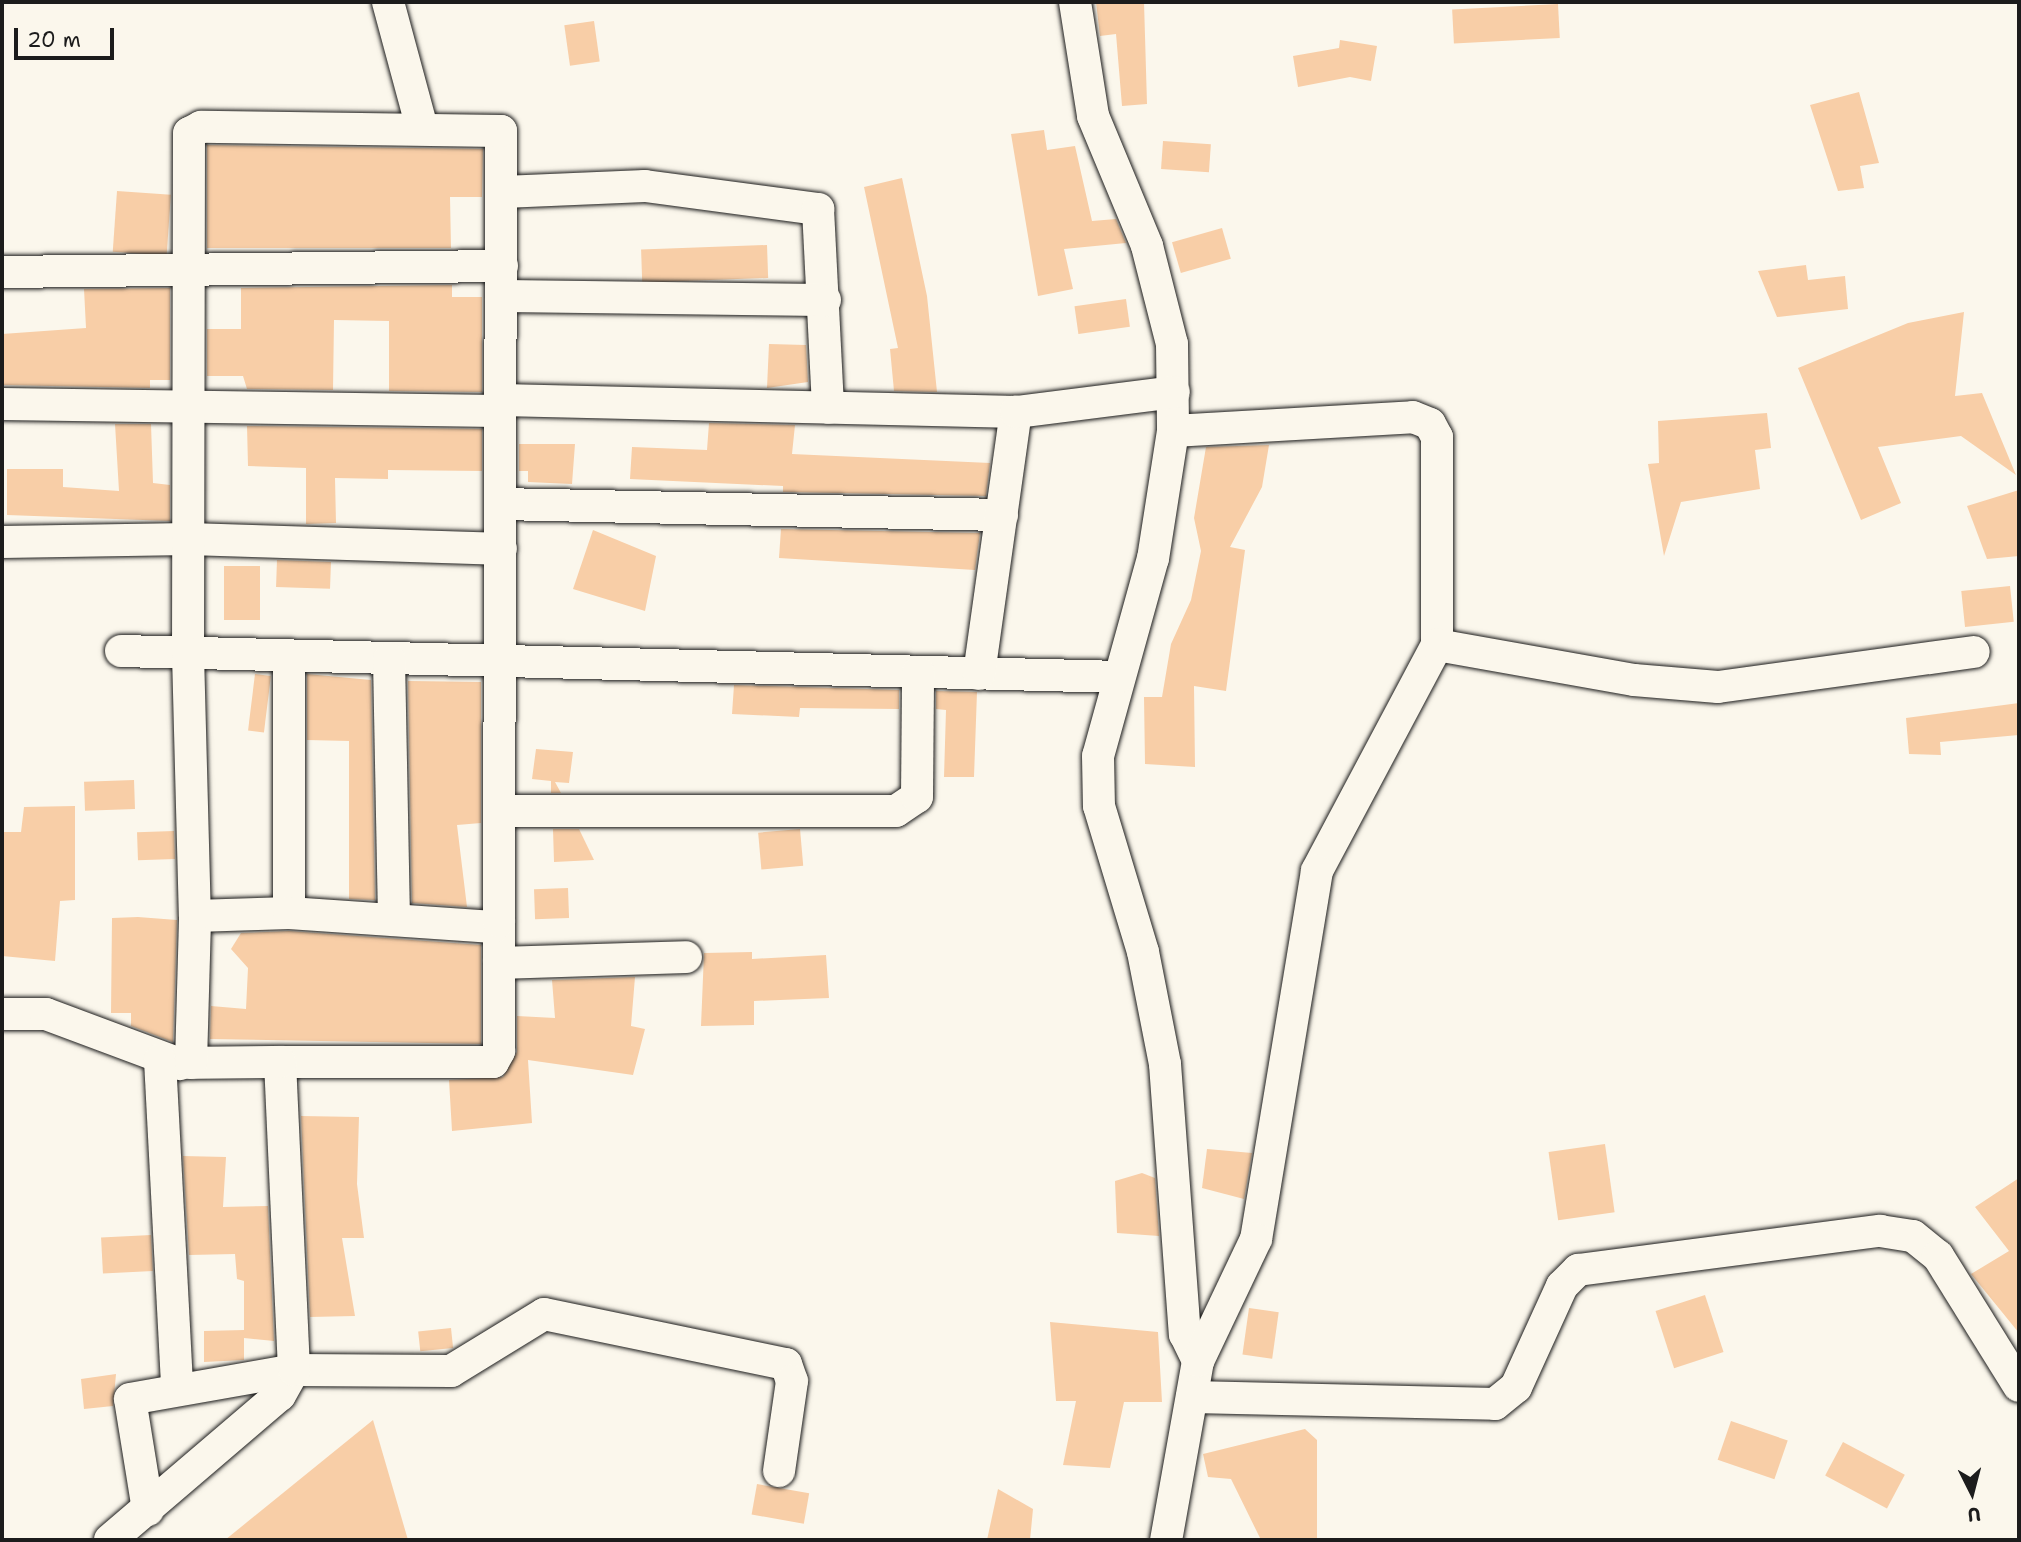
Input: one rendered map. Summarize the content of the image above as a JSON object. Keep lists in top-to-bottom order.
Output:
{
  "scale_bar": "20 m",
  "north": "bottom"
}
